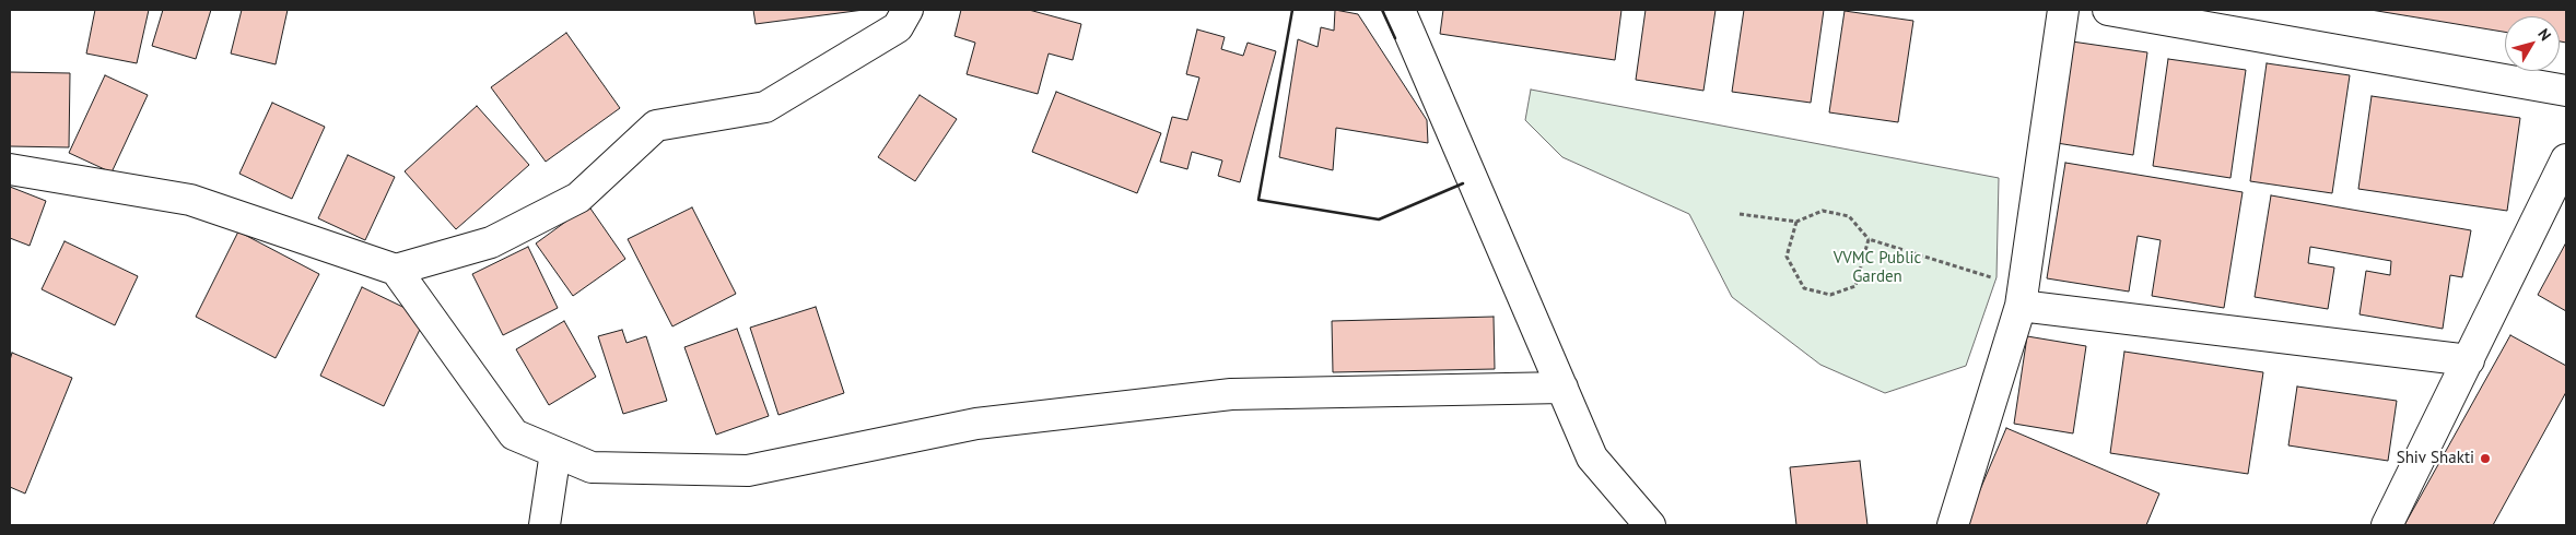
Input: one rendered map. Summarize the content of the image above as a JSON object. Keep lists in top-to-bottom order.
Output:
{
  "parks": ["VVMC Public Garden"],
  "places": ["Shiv Shakti"],
  "north": "top right"
}
